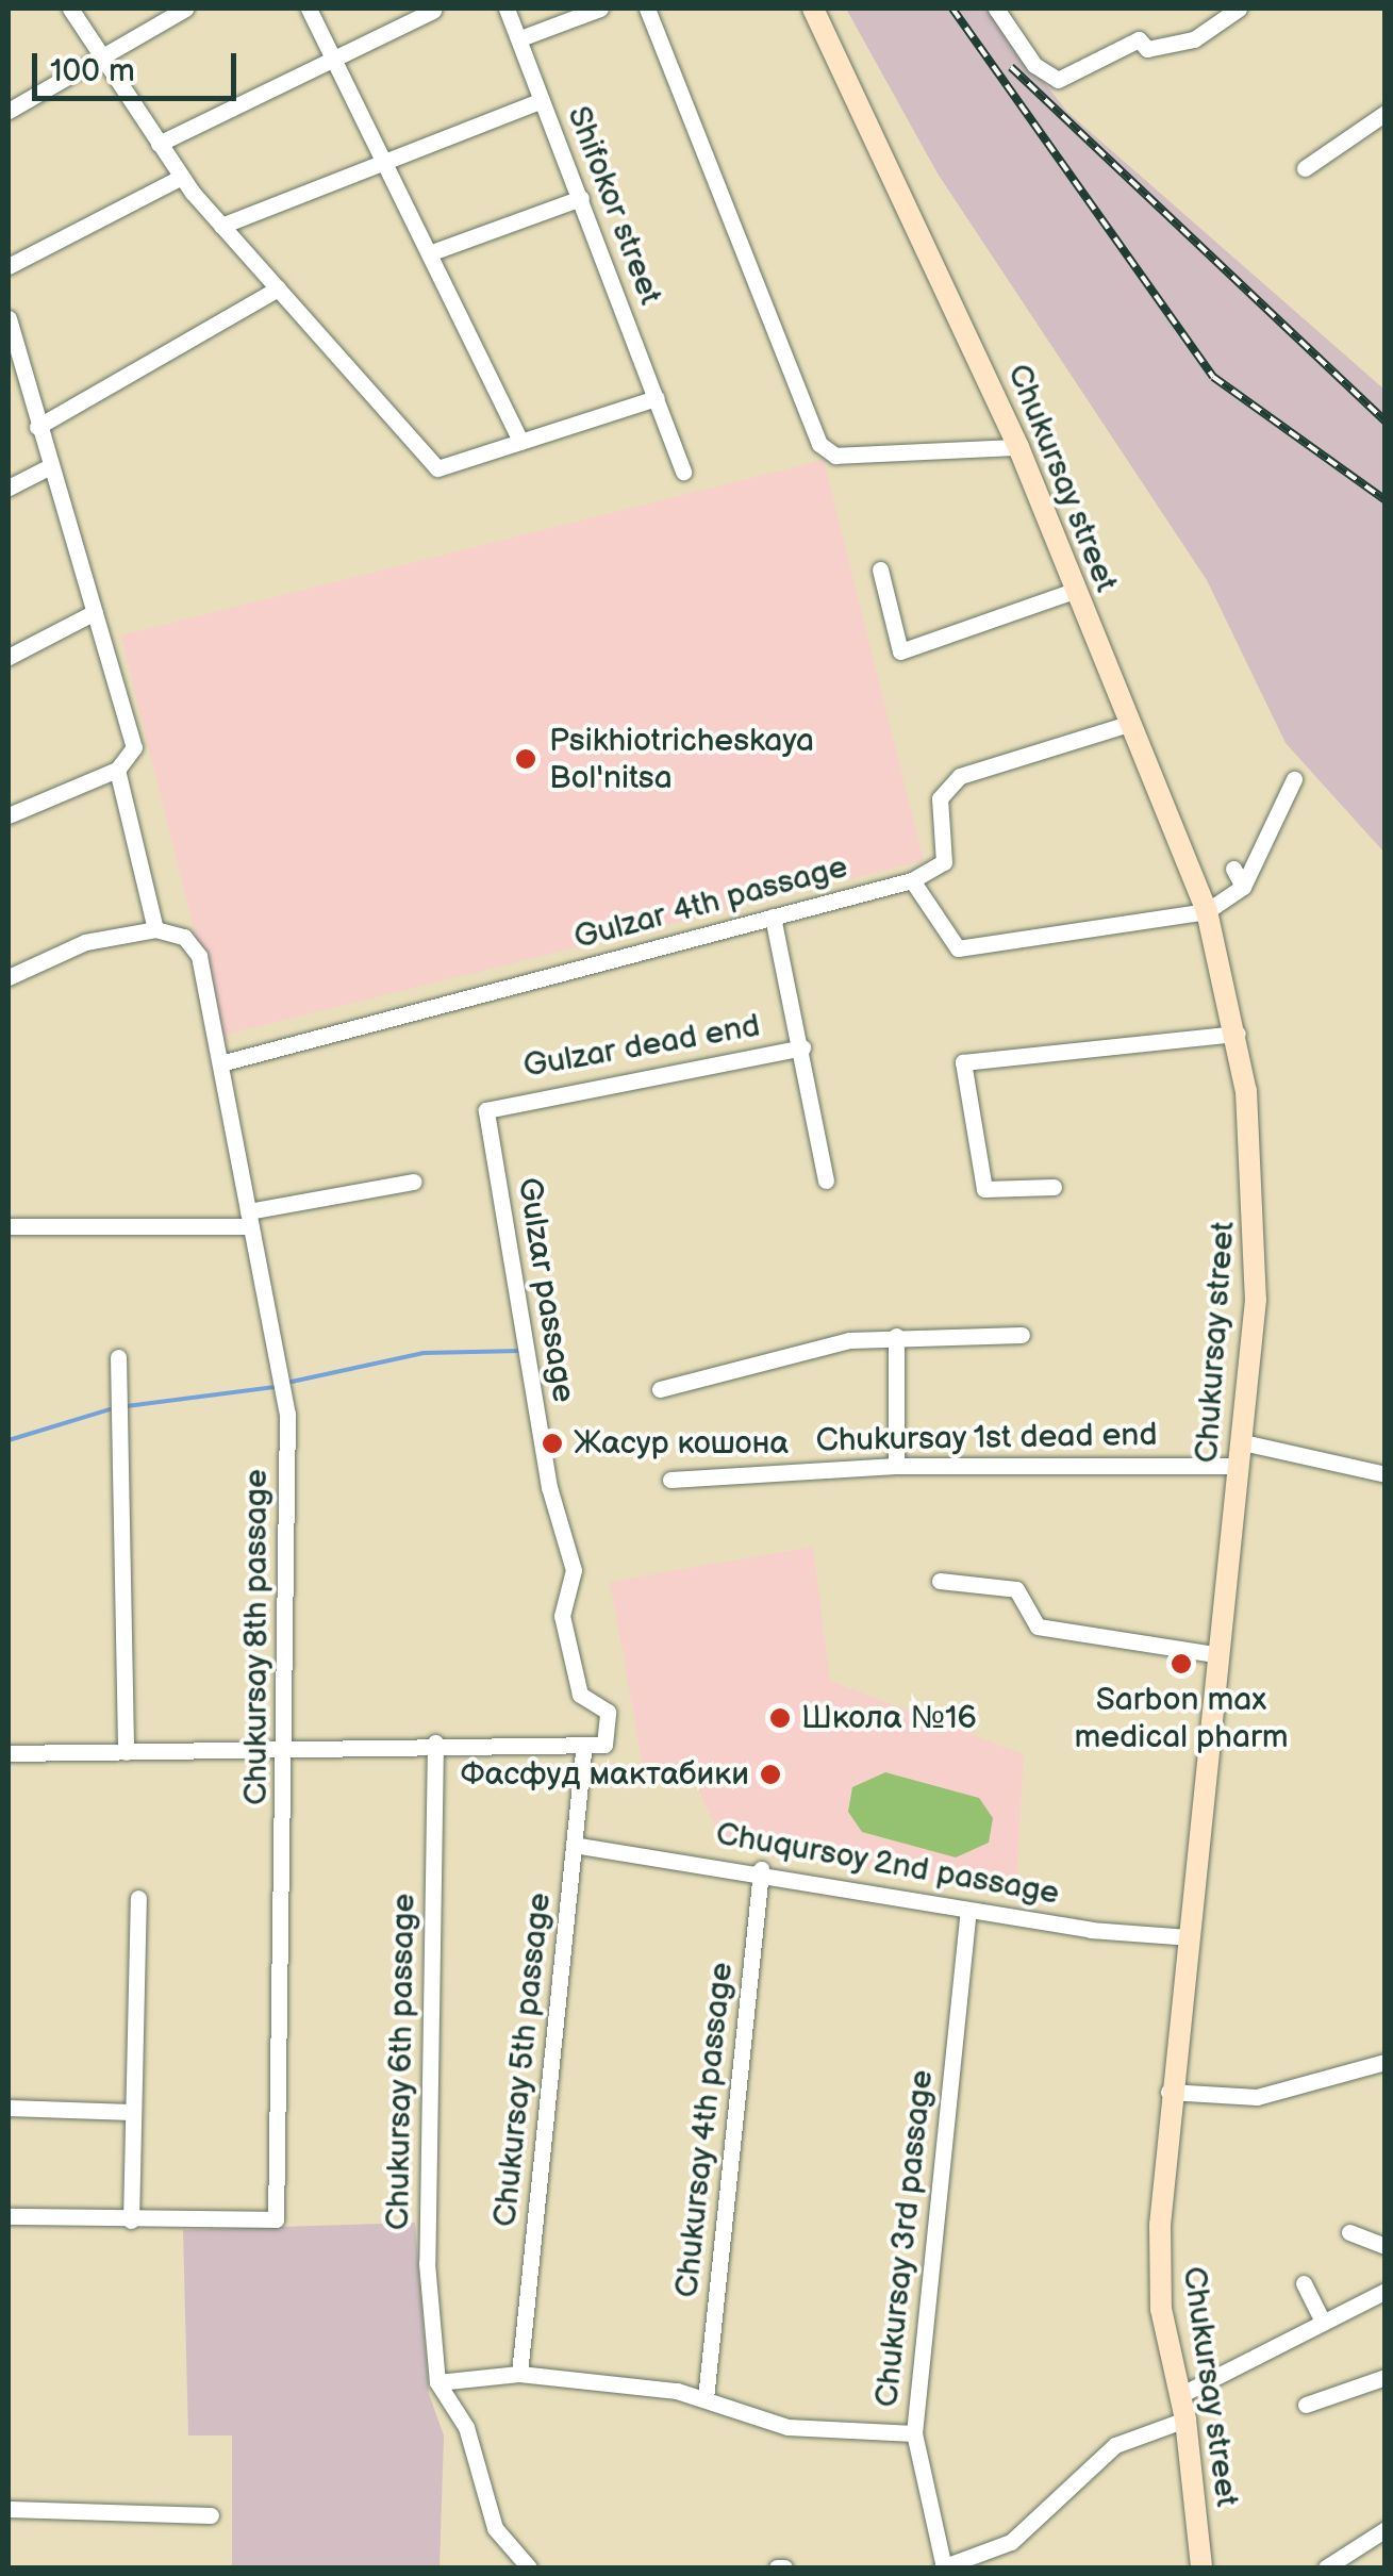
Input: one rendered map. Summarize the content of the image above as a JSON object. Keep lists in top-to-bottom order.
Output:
{
  "streets": {
    "street": [
      "Shifokor street",
      "Chukursay street",
      "Gulzar 4th passage",
      "Gulzar dead end",
      "Gulzаr passage",
      "Chukursay 1st dead end",
      "Chukursay 8th passage",
      "Chuqursoy 2nd passage",
      "Chukursay 5th passage",
      "Chukursay 6th passage",
      "Chukursay 4th passage",
      "Chukursay 3rd passage"
    ]
  },
  "crossings": [
    ["Chukursay street", "Chukursay 1st dead end"],
    ["Chukursay street", "Chuqursoy 2nd passage"],
    ["Gulzar 4th passage", "Chukursay 8th passage"],
    ["Gulzar dead end", "Gulzаr passage"],
    ["Gulzаr passage", "Chukursay 5th passage"],
    ["Chuqursoy 2nd passage", "Chukursay 5th passage"],
    ["Chuqursoy 2nd passage", "Chukursay 4th passage"],
    ["Chuqursoy 2nd passage", "Chukursay 3rd passage"]
  ],
  "places": [
    "Psikhiotricheskaya Bol'nitsa",
    "Жасур кошона",
    "Sarbon max medical pharm",
    "Школа №16",
    "Фасфуд мактабики"
  ],
  "scale_bar": "100 m"
}
